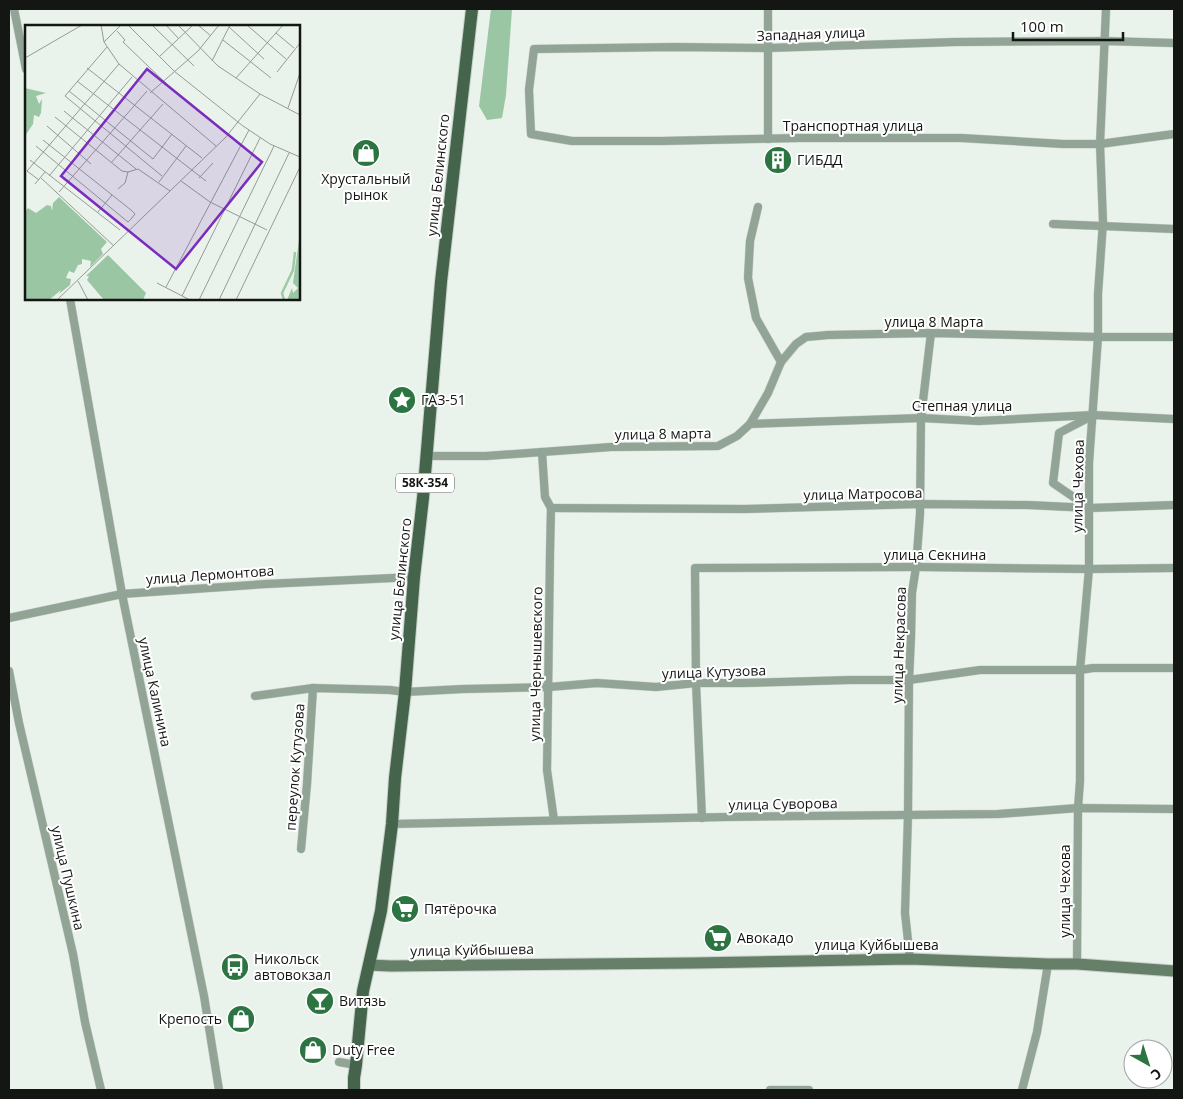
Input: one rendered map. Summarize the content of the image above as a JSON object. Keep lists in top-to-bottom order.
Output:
{
  "streets": {
    "main road": ["улица Белинского", "58К-354", "улица Куйбышева"],
    "street": [
      "Западная улица",
      "Транспортная улица",
      "улица 8 Марта",
      "Степная улица",
      "улица 8 марта",
      "улица Чехова",
      "улица Матросова",
      "улица Секнина",
      "улица Лермонтова",
      "улица Некрасова",
      "улица Чернышевского",
      "улица Кутузова",
      "улица Калинина",
      "переулок Кутузова",
      "улица Суворова",
      "улица Пушкина"
    ]
  },
  "crossings": [
    ["Западная улица", "Транспортная улица"],
    ["Западная улица", "улица Чехова"],
    ["Транспортная улица", "улица Чехова"],
    ["улица Белинского", "улица 8 марта"],
    ["улица Белинского", "улица Лермонтова"],
    ["улица Белинского", "улица Кутузова"],
    ["улица Белинского", "улица Суворова"],
    ["улица Белинского", "улица Куйбышева"],
    ["улица 8 Марта", "улица 8 марта"],
    ["улица 8 Марта", "улица Чехова"],
    ["улица 8 Марта", "улица Некрасова"],
    ["Степная улица", "улица 8 марта"],
    ["Степная улица", "улица Чехова"],
    ["Степная улица", "улица Некрасова"],
    ["улица Чехова", "улица Матросова"],
    ["улица Чехова", "улица Секнина"],
    ["улица Чехова", "улица Кутузова"],
    ["улица Чехова", "улица Суворова"],
    ["улица Чехова", "улица Куйбышева"],
    ["улица Матросова", "улица Некрасова"],
    ["улица Матросова", "улица Чернышевского"],
    ["улица Секнина", "улица Некрасова"],
    ["улица Секнина", "улица Кутузова"],
    ["улица Лермонтова", "улица Калинина"],
    ["улица Некрасова", "улица Кутузова"],
    ["улица Некрасова", "улица Суворова"],
    ["улица Некрасова", "улица Куйбышева"],
    ["улица Чернышевского", "улица Кутузова"],
    ["улица Чернышевского", "улица Суворова"],
    ["улица Кутузова", "переулок Кутузова"]
  ],
  "places": {
    "shop": ["Хрустальный рынок", "Крепость", "Duty Free"],
    "building": ["ГИБДД"],
    "place": ["ГАЗ-51"],
    "supermarket": ["Пятёрочка", "Авокадо"],
    "bus stop": ["Никольск автовокзал"],
    "bar": ["Витязь"]
  },
  "scale_bar": "100 m",
  "north": "bottom right"
}
